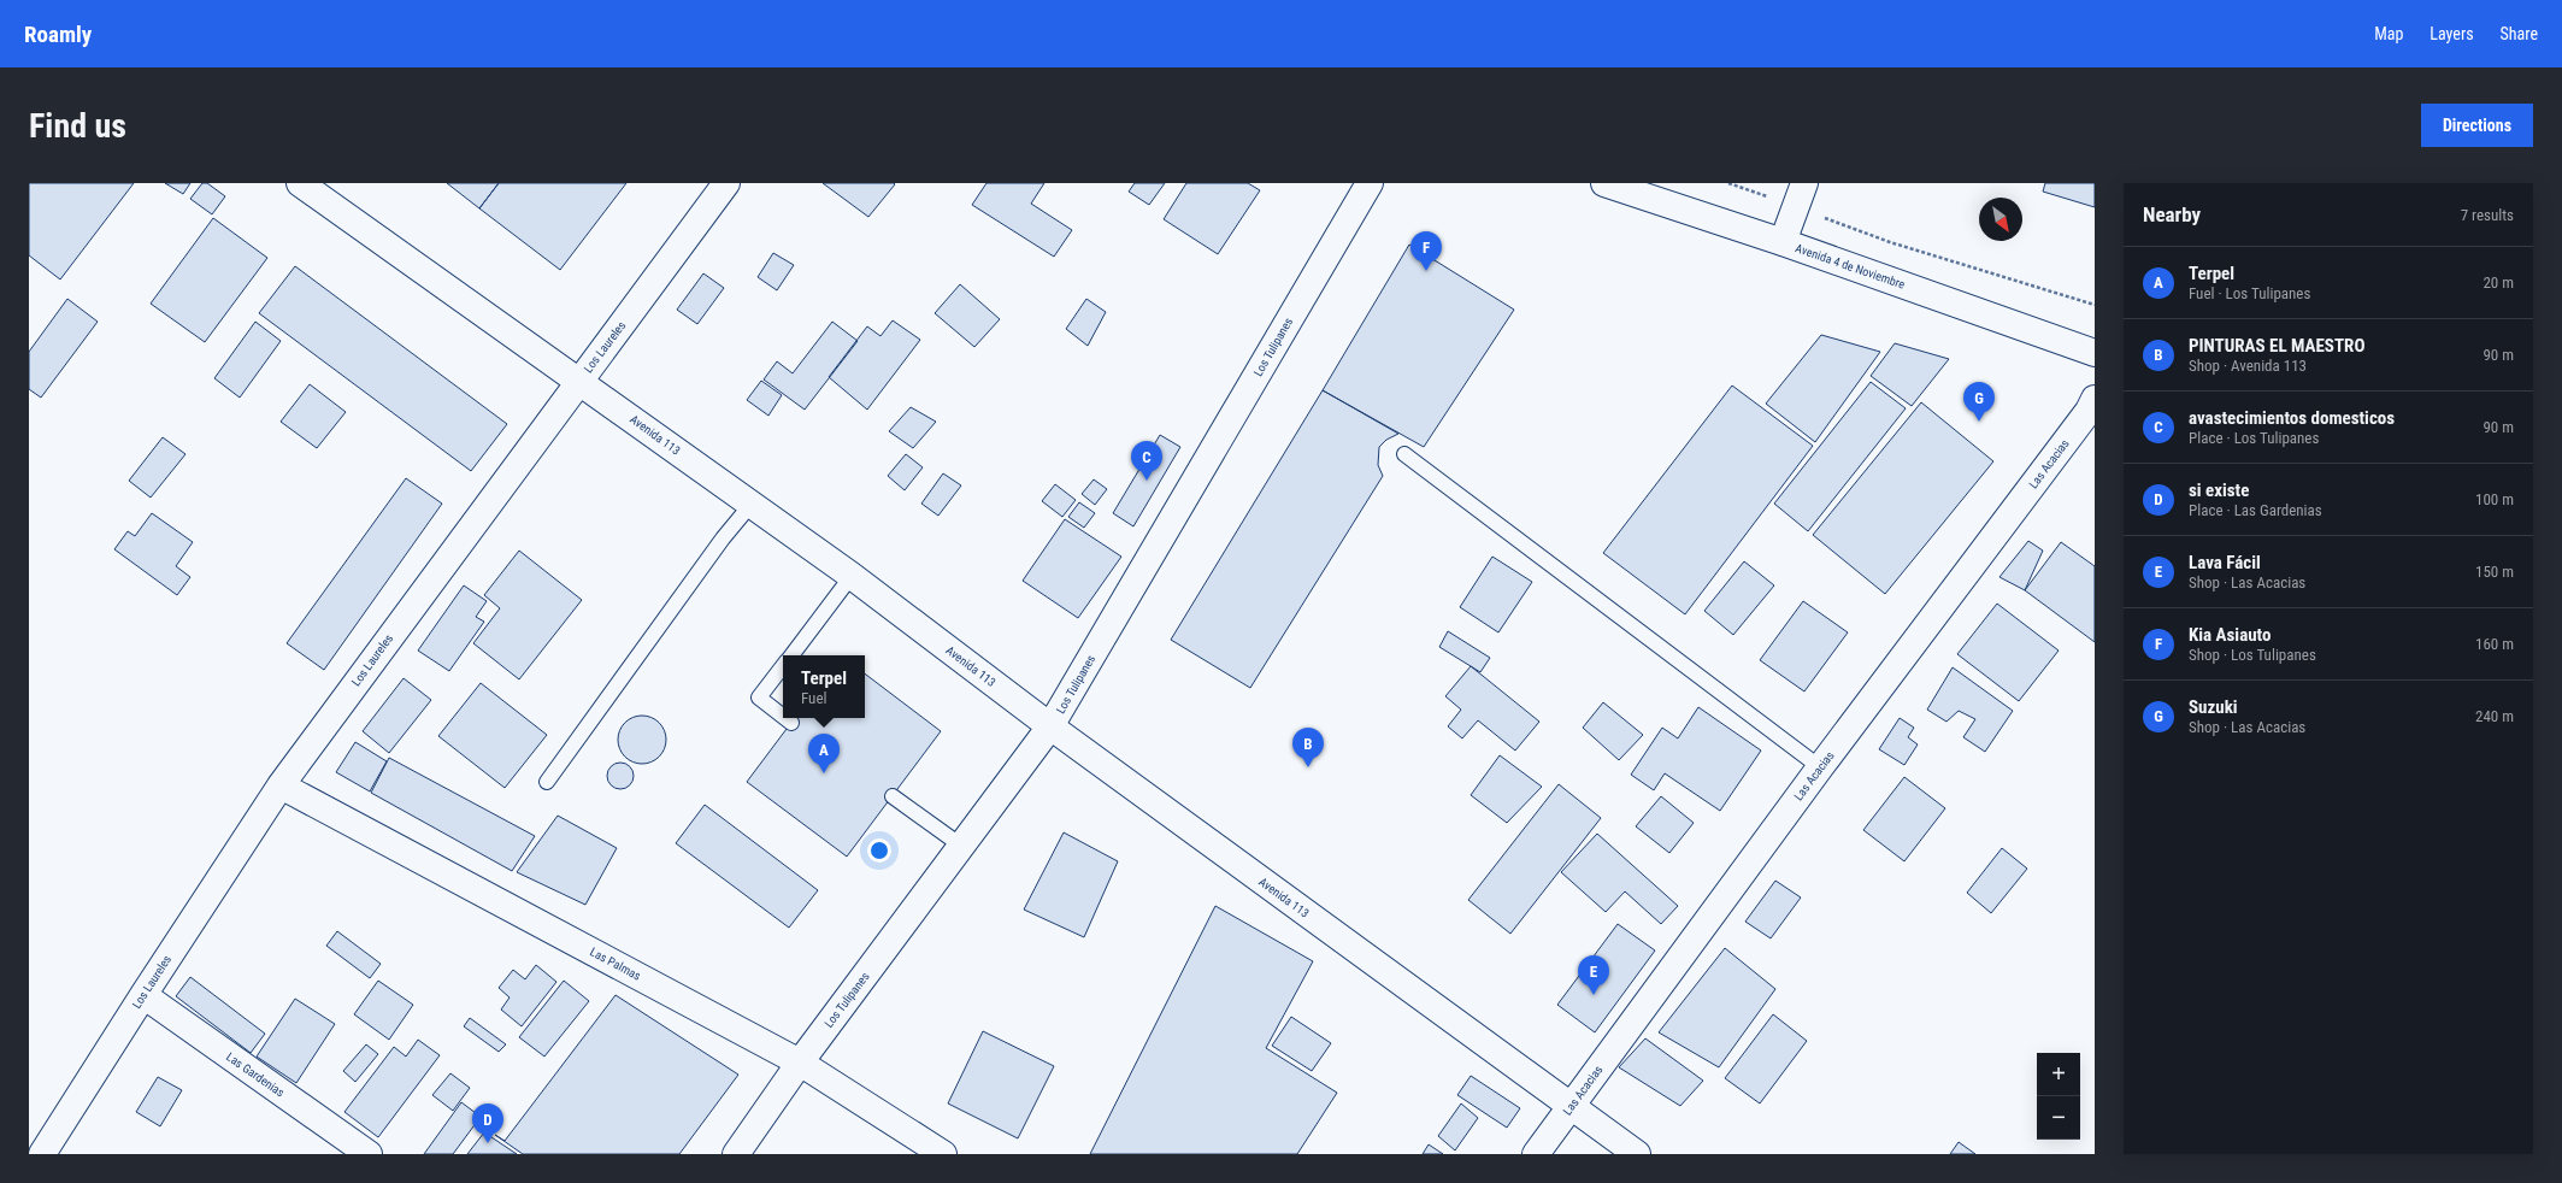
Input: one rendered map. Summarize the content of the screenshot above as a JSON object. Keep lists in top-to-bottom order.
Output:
{
  "streets": {
    "street": [
      "Avenida 4 de Noviembre",
      "Los Laureles",
      "Los Tulipanes",
      "Avenida 113",
      "Las Acacias",
      "Las Palmas",
      "Las Gardenias"
    ]
  },
  "crossings": [
    ["Los Laureles", "Avenida 113"],
    ["Los Laureles", "Las Palmas"],
    ["Los Laureles", "Las Gardenias"],
    ["Los Tulipanes", "Avenida 113"],
    ["Los Tulipanes", "Las Palmas"],
    ["Avenida 113", "Las Acacias"]
  ],
  "north": "bottom right",
  "page": {
    "header": "Roamly",
    "nav": ["Map", "Layers", "Share"],
    "buttons": "Directions",
    "title": "Find us",
    "heading": ["Nearby", "7 results"],
    "pins": [
      "F",
      "G",
      "C",
      "B",
      "A",
      "E",
      "D"
    ],
    "list": [
      {
        "mark": "A",
        "name": "Terpel",
        "note": "Fuel · Los Tulipanes",
        "value": "20 m"
      },
      {
        "mark": "B",
        "name": "PINTURAS EL MAESTRO",
        "note": "Shop · Avenida 113",
        "value": "90 m"
      },
      {
        "mark": "C",
        "name": "avastecimientos domesticos",
        "note": "Place · Los Tulipanes",
        "value": "90 m"
      },
      {
        "mark": "D",
        "name": "si existe",
        "note": "Place · Las Gardenias",
        "value": "100 m"
      },
      {
        "mark": "E",
        "name": "Lava Fácil",
        "note": "Shop · Las Acacias",
        "value": "150 m"
      },
      {
        "mark": "F",
        "name": "Kia Asiauto",
        "note": "Shop · Los Tulipanes",
        "value": "160 m"
      },
      {
        "mark": "G",
        "name": "Suzuki",
        "note": "Shop · Las Acacias",
        "value": "240 m"
      }
    ],
    "popup": ["Terpel", "Fuel"],
    "map_buttons": ["+", "−"]
  }
}
